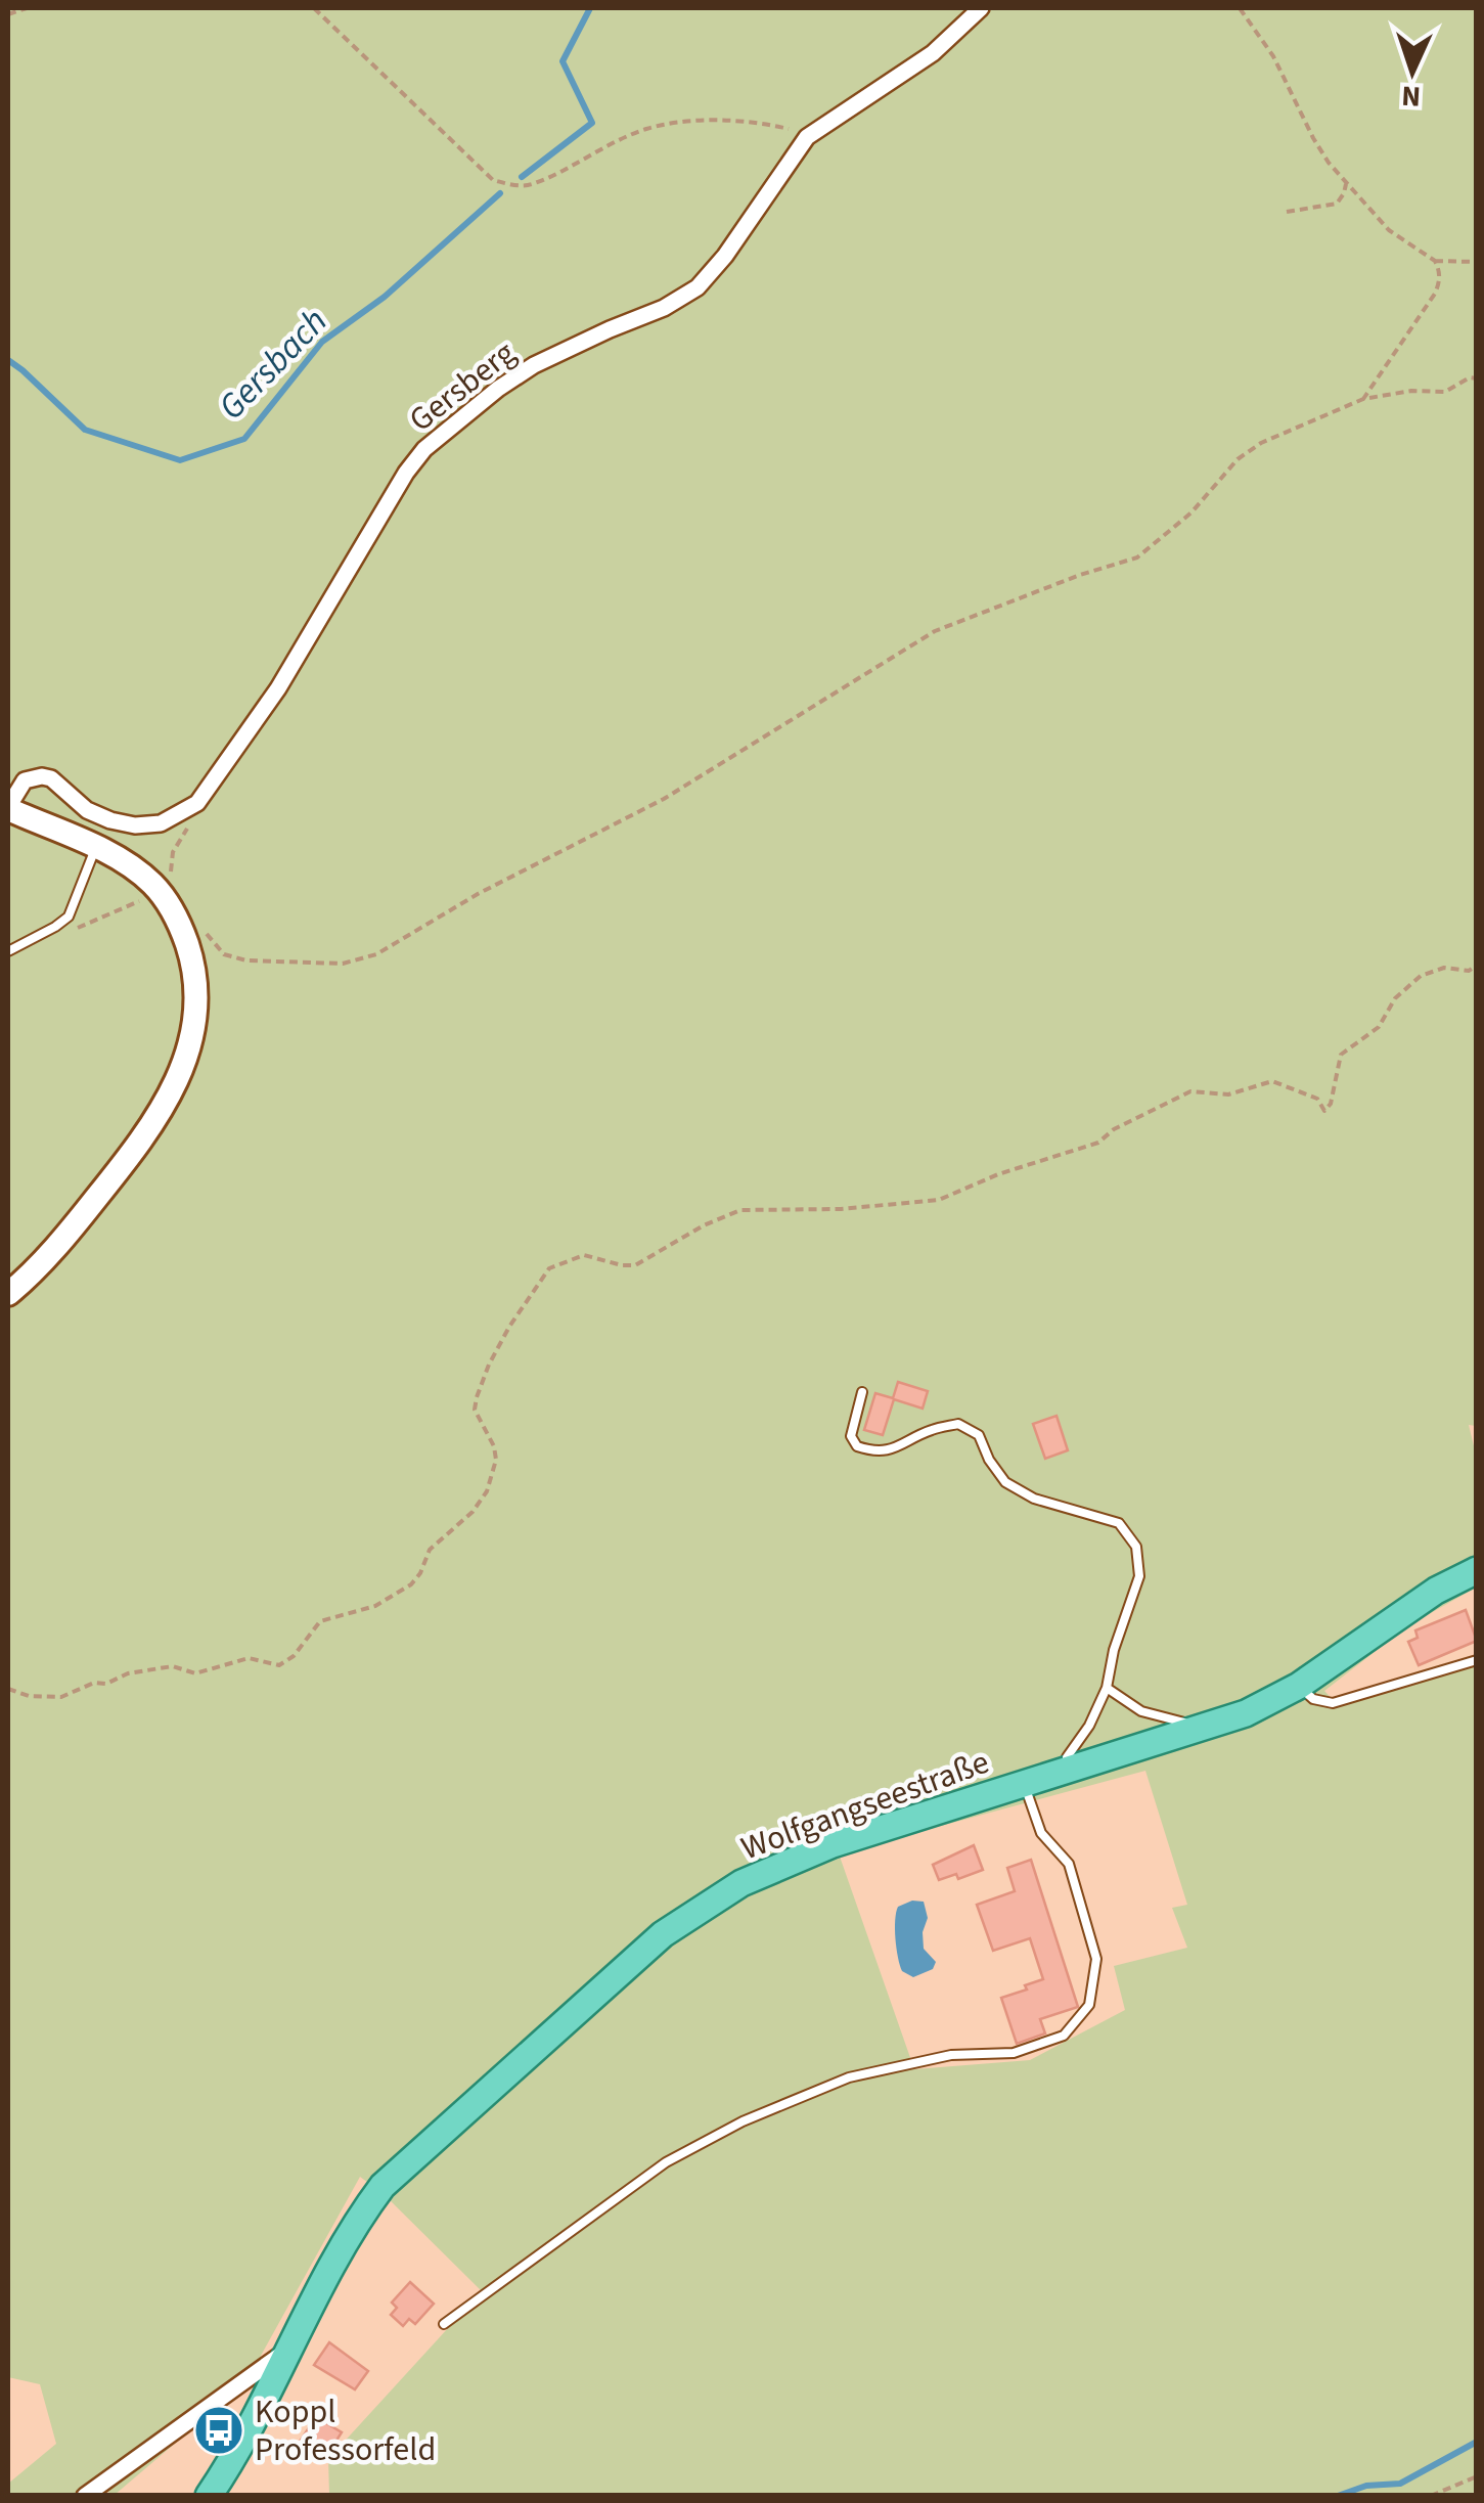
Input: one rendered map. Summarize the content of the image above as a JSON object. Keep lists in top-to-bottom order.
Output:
{
  "streets": {
    "main road": ["Wolfgangseestraße"],
    "street": ["Gersberg"]
  },
  "water": ["Gersbach"],
  "places": {
    "bus stop": ["Koppl Professorfeld"]
  },
  "north": "bottom"
}
